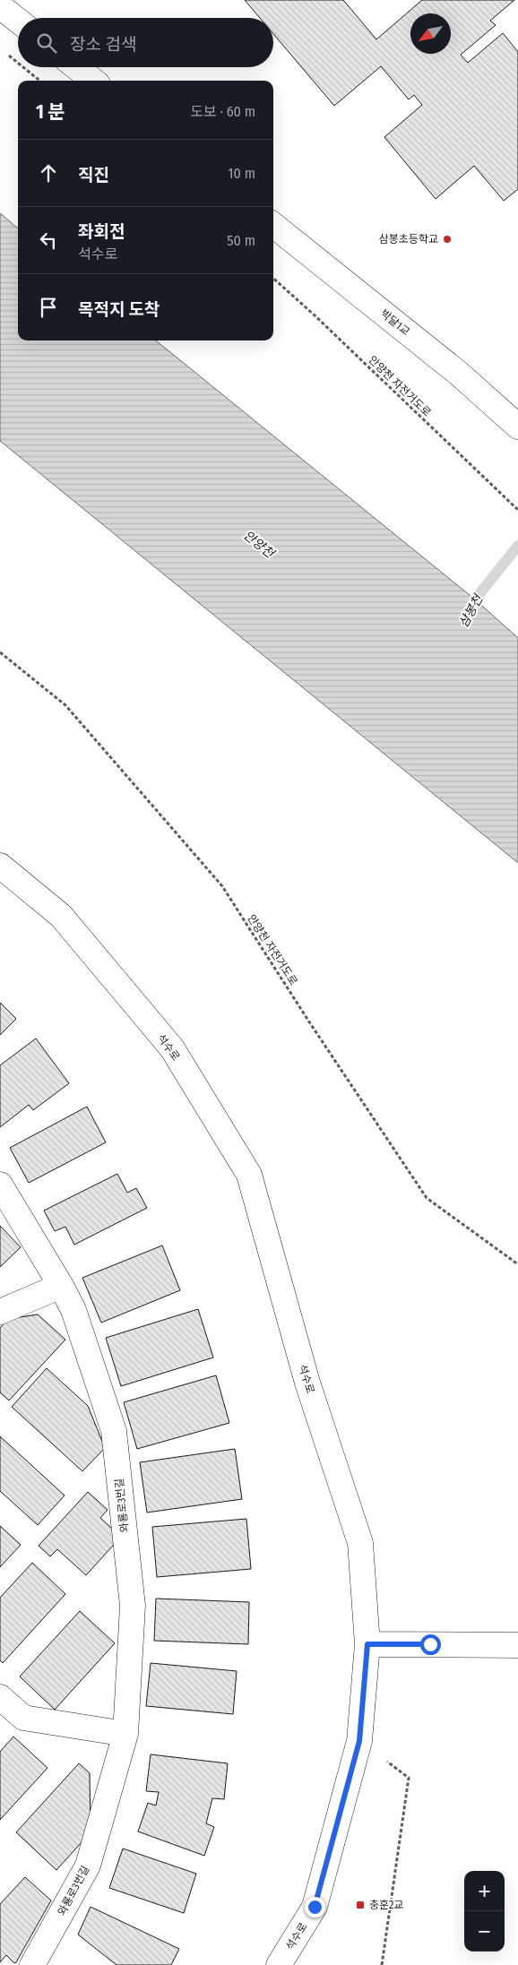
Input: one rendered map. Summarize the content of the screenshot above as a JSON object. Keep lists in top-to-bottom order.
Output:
{
  "streets": {
    "street": ["박달1교", "석수로", "와룡로3번길"],
    "path": ["안양천 자전거도로"]
  },
  "water": ["안양천", "삼봉천"],
  "places": {
    "other": ["삼봉초등학교"],
    "transit": ["충훈2교"]
  },
  "north": "bottom left",
  "page": {
    "search": "장소 검색",
    "heading": ["1 분", "도보 · 60 m"],
    "list": [
      ["직진", "10 m"],
      ["좌회전", "석수로", "50 m"],
      "목적지 도착"
    ],
    "map_buttons": ["+", "−"]
  }
}
